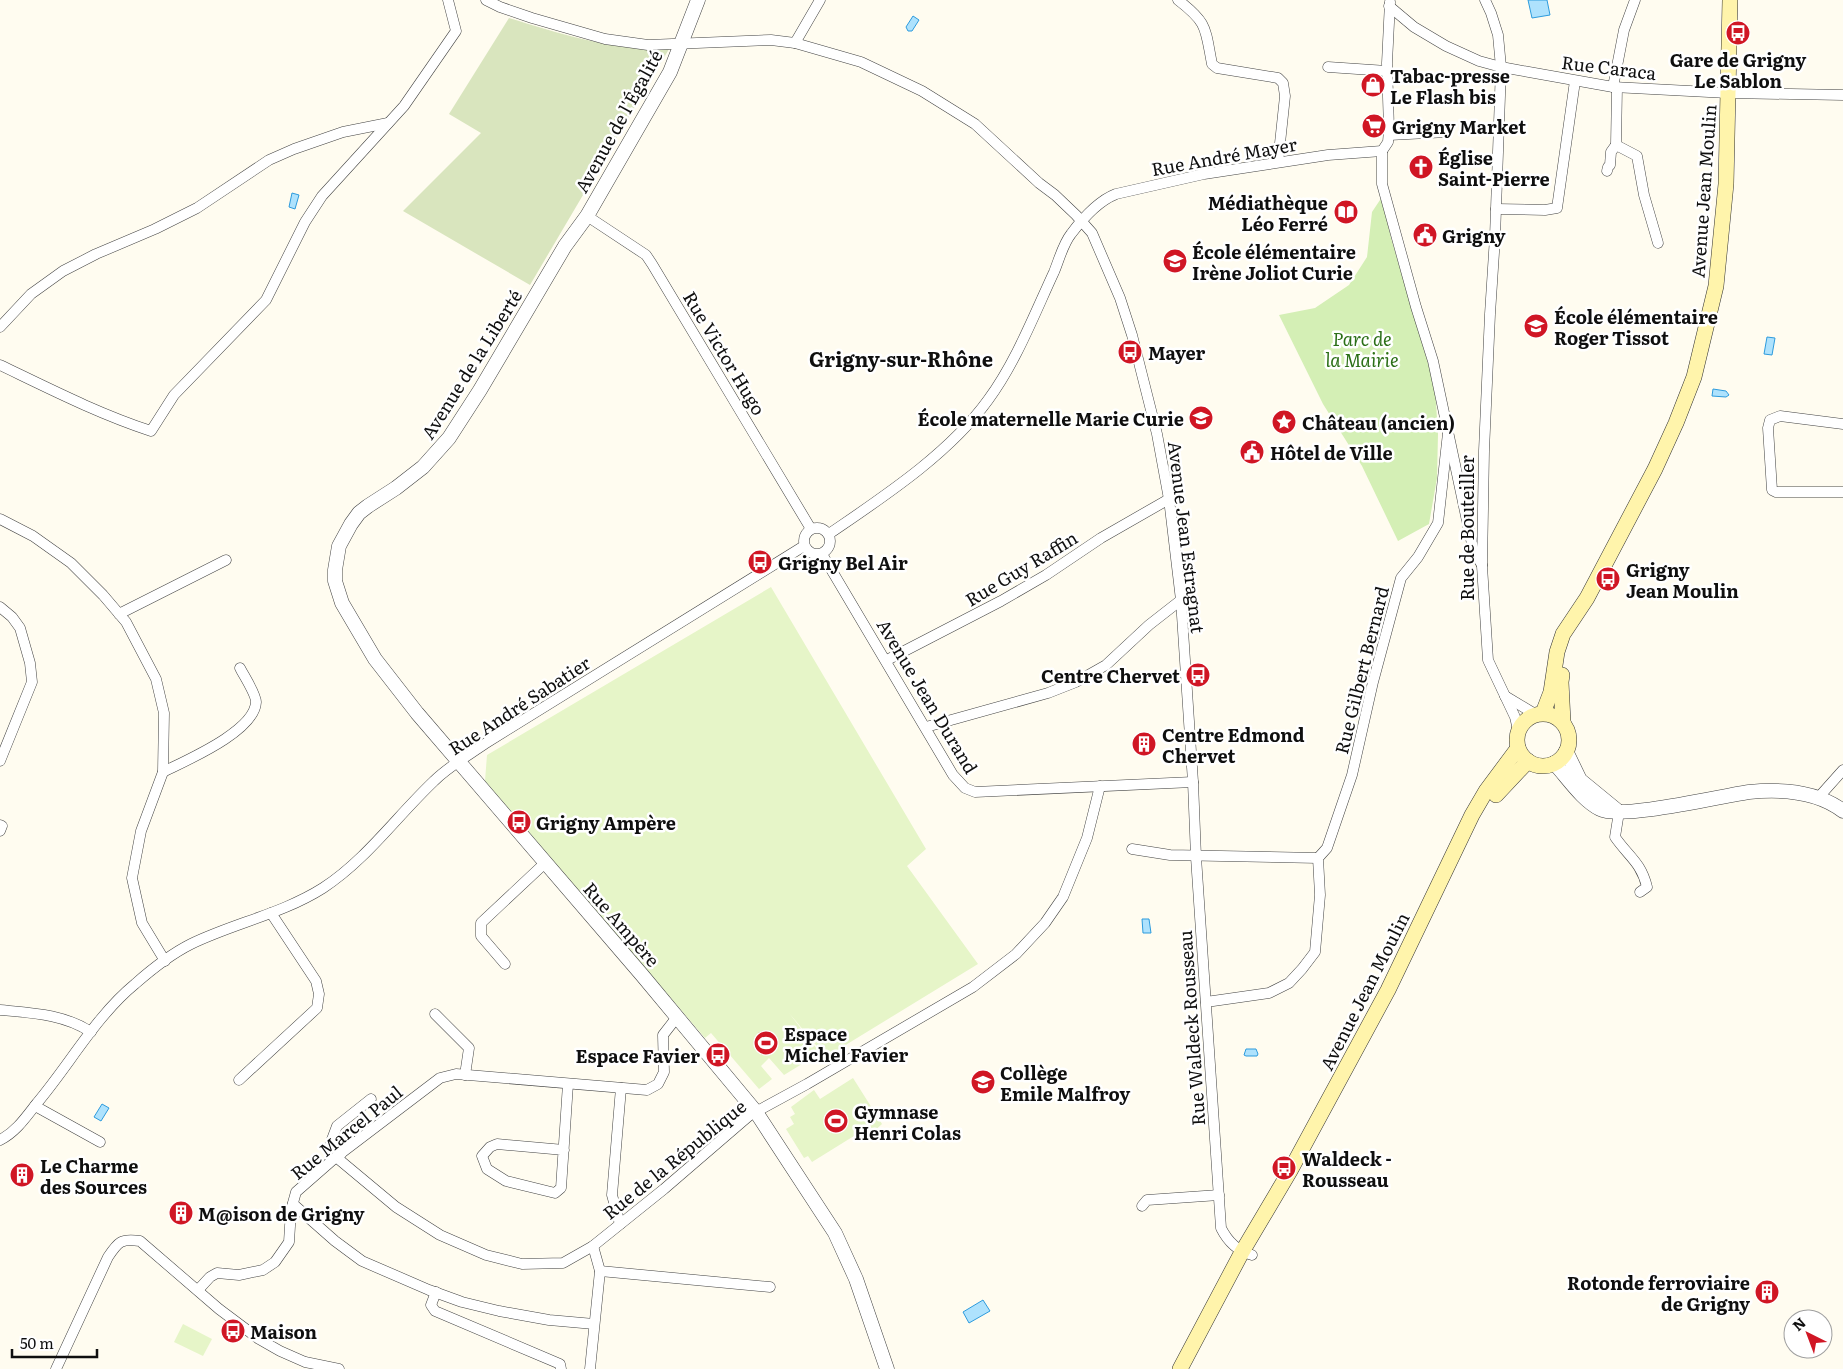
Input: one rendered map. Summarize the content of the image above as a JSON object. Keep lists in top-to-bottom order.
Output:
{
  "streets": {
    "main road": ["Avenue Jean Moulin"],
    "street": [
      "Rue Caraca",
      "Avenue de l'Égalité",
      "Rue André Mayer",
      "Rue Victor Hugo",
      "Avenue de la Liberté",
      "Rue de Bouteiller",
      "Avenue Jean Estragnat",
      "Rue Guy Raffin",
      "Rue Gilbert Bernard",
      "Avenue Jean Durand",
      "Rue André Sabatier",
      "Rue Ampère",
      "Rue Waldeck Rousseau",
      "Rue Marcel Paul",
      "Rue de la République"
    ]
  },
  "crossings": [
    ["Rue Caraca", "Avenue Jean Moulin"],
    ["Rue Caraca", "Rue de Bouteiller"],
    ["Avenue de l'Égalité", "Rue Victor Hugo"],
    ["Avenue de l'Égalité", "Avenue de la Liberté"],
    ["Avenue de l'Égalité", "Avenue Jean Estragnat"],
    ["Rue André Mayer", "Avenue Jean Estragnat"],
    ["Avenue Jean Moulin", "Rue de Bouteiller"],
    ["Avenue Jean Moulin", "Rue Waldeck Rousseau"],
    ["Rue Victor Hugo", "Avenue de la Liberté"],
    ["Rue Victor Hugo", "Avenue Jean Durand"],
    ["Rue Victor Hugo", "Rue André Sabatier"],
    ["Avenue de la Liberté", "Rue André Sabatier"],
    ["Avenue de la Liberté", "Rue Ampère"],
    ["Avenue Jean Estragnat", "Rue Guy Raffin"],
    ["Avenue Jean Estragnat", "Avenue Jean Durand"],
    ["Avenue Jean Estragnat", "Rue Waldeck Rousseau"],
    ["Rue Guy Raffin", "Avenue Jean Durand"],
    ["Avenue Jean Durand", "Rue André Sabatier"],
    ["Avenue Jean Durand", "Rue Waldeck Rousseau"],
    ["Avenue Jean Durand", "Rue de la République"],
    ["Rue André Sabatier", "Rue Ampère"],
    ["Rue Ampère", "Rue Marcel Paul"],
    ["Rue Ampère", "Rue de la République"],
    ["Rue Marcel Paul", "Rue de la République"]
  ],
  "districts": ["Grigny-sur-Rhône"],
  "parks": ["Parc de la Mairie"],
  "places": {
    "bus stop": [
      "Gare de Grigny Le Sablon",
      "Mayer",
      "Grigny Bel Air",
      "Grigny Jean Moulin",
      "Centre Chervet",
      "Grigny Ampère",
      "Espace Favier",
      "Waldeck - Rousseau",
      "Maison"
    ],
    "shop": ["Tabac-presse Le Flash bis"],
    "supermarket": ["Grigny Market"],
    "church": ["Église Saint-Pierre"],
    "library": ["Médiathèque Léo Ferré"],
    "public building": ["Grigny", "Hôtel de Ville"],
    "school or university": [
      "École élémentaire Irène Joliot Curie",
      "École élémentaire Roger Tissot",
      "École maternelle Marie Curie",
      "Collège Emile Malfroy"
    ],
    "place": ["Château (ancien)"],
    "building": [
      "Centre Edmond Chervet",
      "Le Charme des Sources",
      "M@ison de Grigny",
      "Rotonde ferroviaire de Grigny"
    ],
    "sports": ["Espace Michel Favier", "Gymnase Henri Colas"]
  },
  "scale_bar": "50 m",
  "north": "top left"
}
